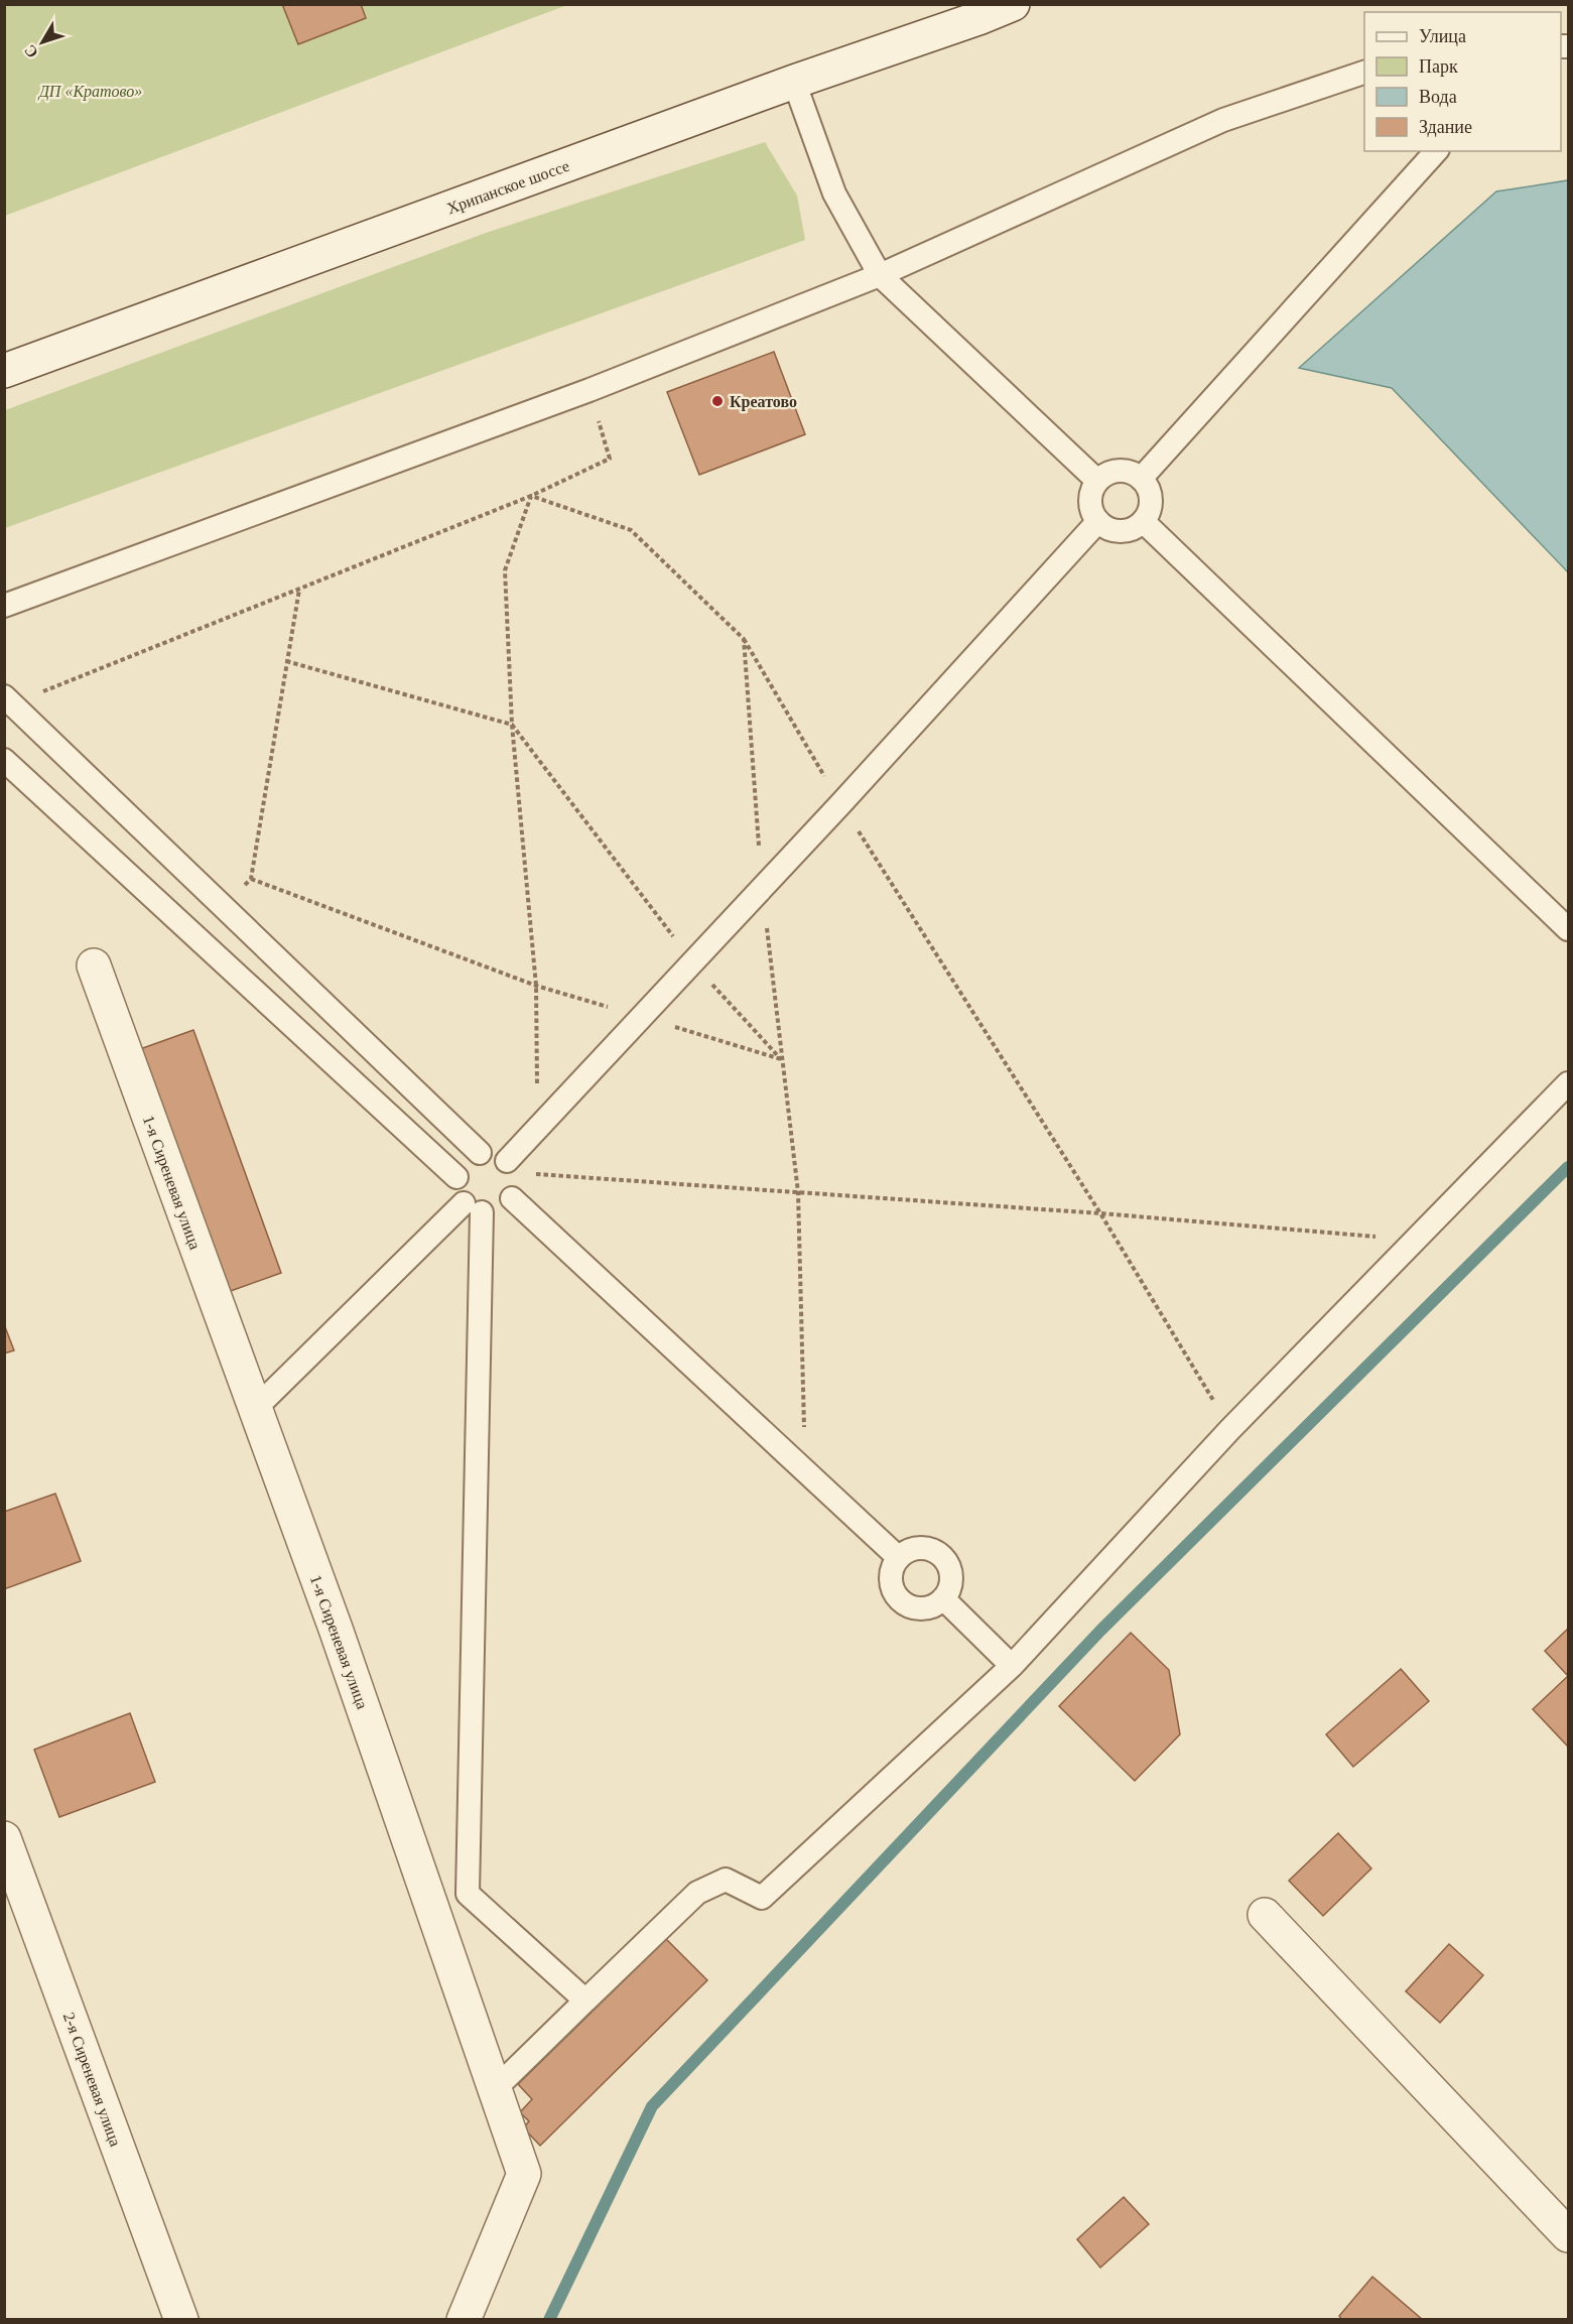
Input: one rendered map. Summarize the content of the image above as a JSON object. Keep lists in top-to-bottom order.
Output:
{
  "streets": {
    "street": ["Хрипанское шоссе", "1-я Сиреневая улица", "2-я Сиреневая улица"]
  },
  "parks": ["ДП «Кратово»"],
  "places": ["Креатово"],
  "legend": [
    "Улица",
    "Парк",
    "Вода",
    "Здание"
  ],
  "north": "bottom left"
}
